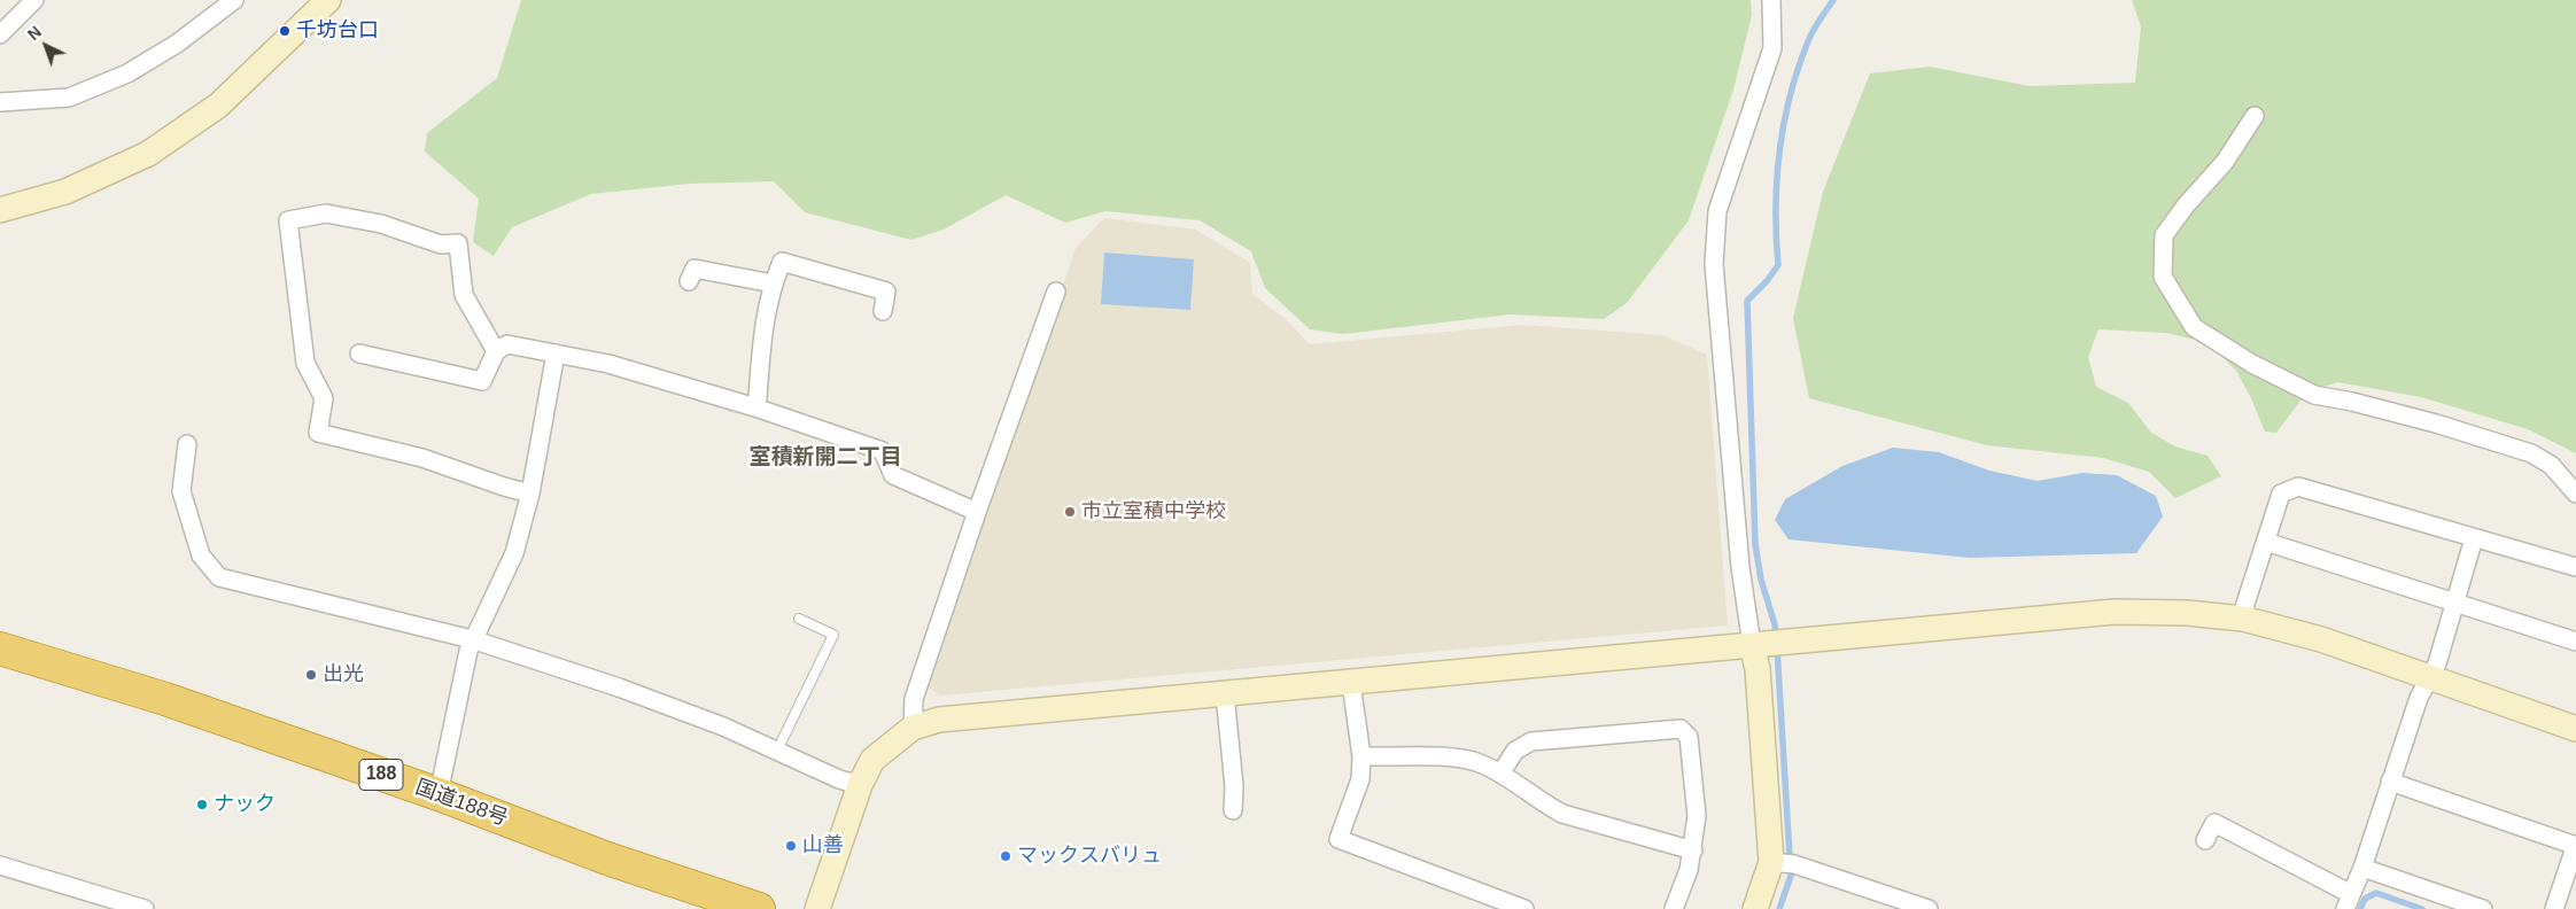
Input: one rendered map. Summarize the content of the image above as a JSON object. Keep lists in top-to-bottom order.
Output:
{
  "streets": {
    "highway": ["188", "国道188号"]
  },
  "districts": ["室積新開二丁目"],
  "places": [
    "千坊台口",
    "市立室積中学校",
    "出光",
    "ナック",
    "山善",
    "マックスバリュ"
  ],
  "north": "top left"
}
